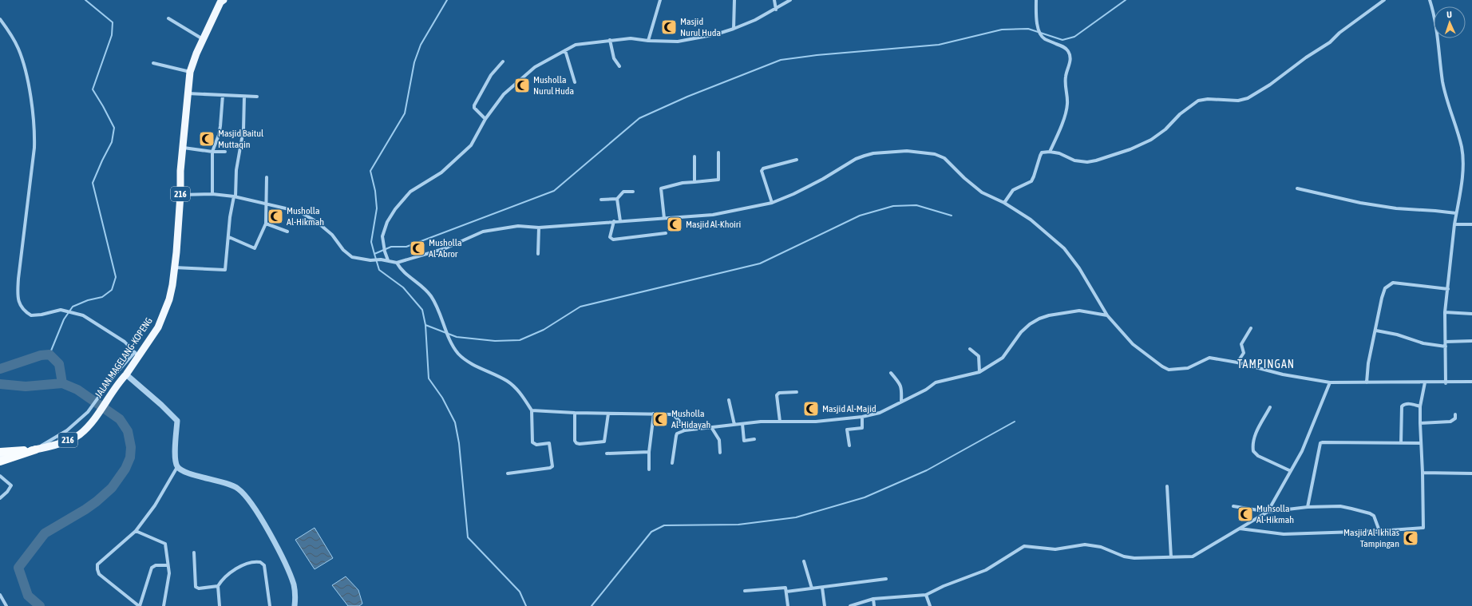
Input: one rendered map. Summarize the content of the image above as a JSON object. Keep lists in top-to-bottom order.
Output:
{
  "streets": {
    "main road": ["216", "JALAN MAGELANG-KOPENG"]
  },
  "districts": ["TAMPINGAN"],
  "places": {
    "mosque": [
      "Masjid Nurul Huda",
      "Musholla Nurul Huda",
      "Masjid Baitul Muttaqin",
      "Musholla Al-Hikmah",
      "Masjid Al-Khoiri",
      "Musholla Al-Abror",
      "Masjid Al-Majid",
      "Musholla Al-Hidayah",
      "Muhsolla Al-Hikmah",
      "Masjid Al-Ikhlas Tampingan"
    ]
  },
  "north": "top"
}
